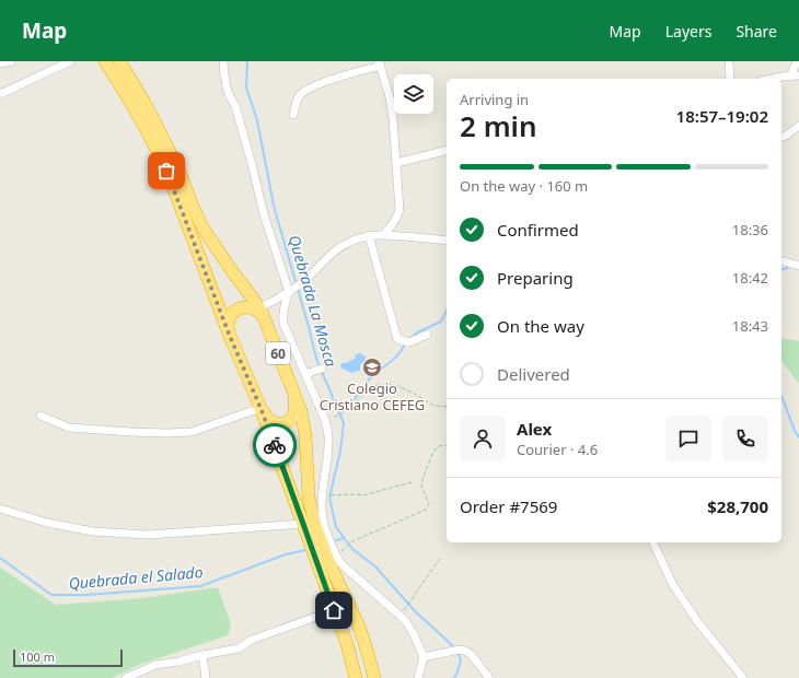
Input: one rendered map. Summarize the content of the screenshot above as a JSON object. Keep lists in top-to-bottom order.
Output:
{
  "streets": {
    "highway": ["60"]
  },
  "water": ["Quebrada La Mosca", "Quebrada el Salado"],
  "places": {
    "school or university": ["Colegio Cristiano CEFEG"]
  },
  "scale_bar": "100 m",
  "page": {
    "header": "Map",
    "nav": ["Map", "Layers", "Share"],
    "heading": ["2 min", "Arriving in", "18:57–19:02"],
    "panel": [
      "Alex",
      "Courier · 4.6",
      "Order #7569",
      "$28,700"
    ],
    "bar": "On the way · 160 m",
    "list": [
      ["Confirmed", "18:36"],
      ["Preparing", "18:42"],
      ["On the way", "18:43"],
      "Delivered"
    ],
    "scale": "100 m"
  }
}
